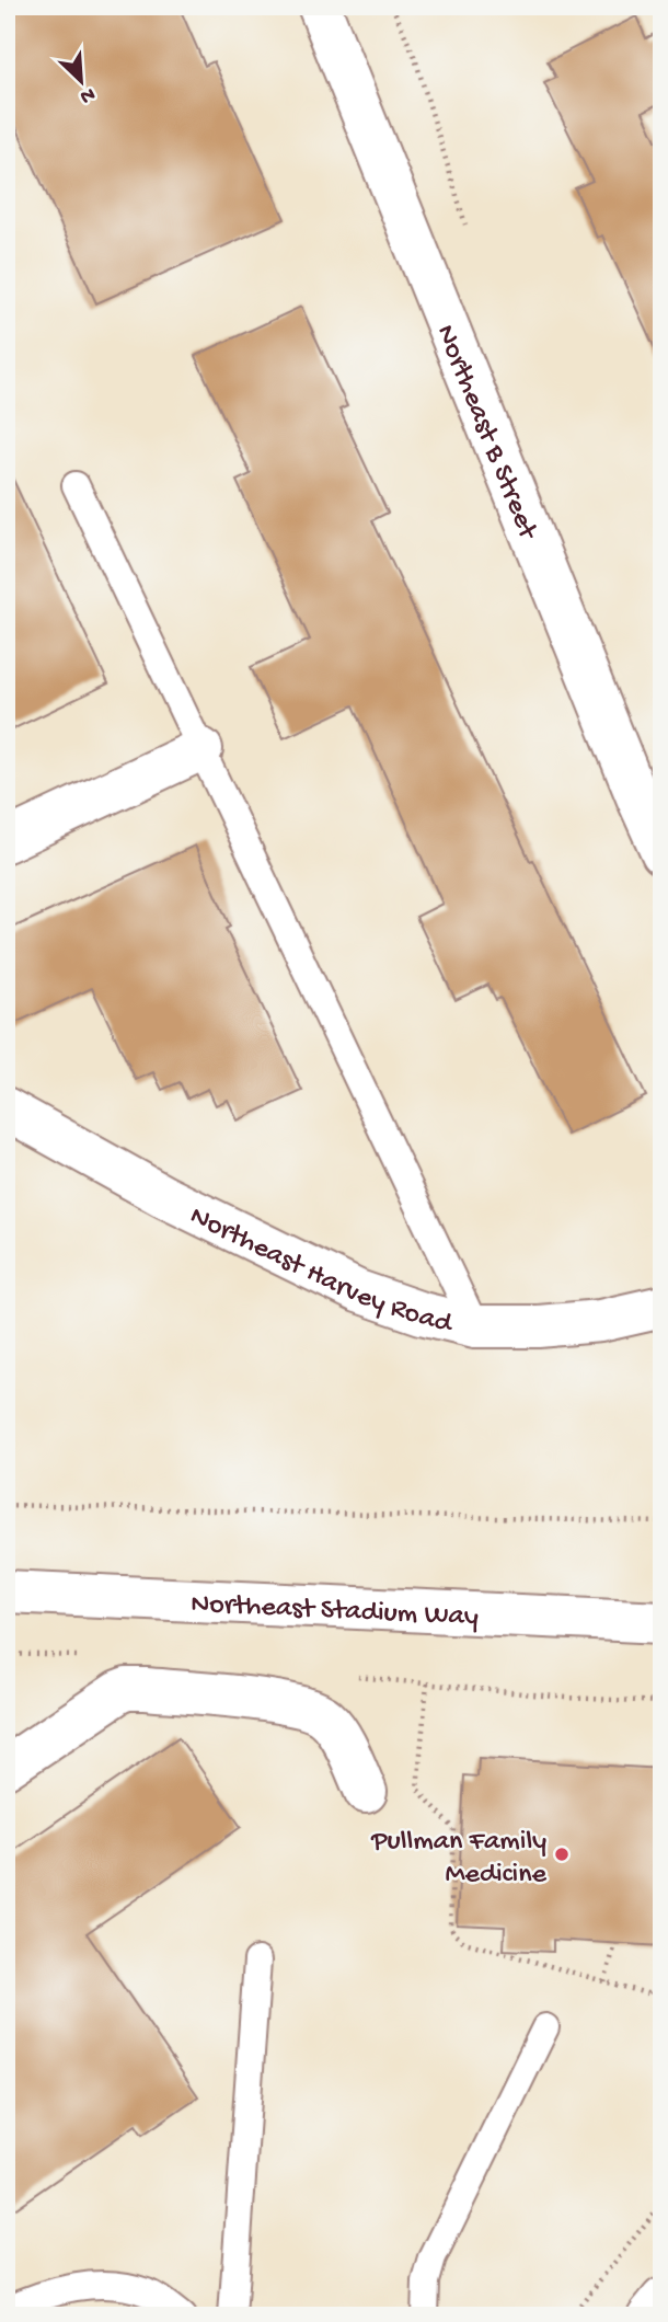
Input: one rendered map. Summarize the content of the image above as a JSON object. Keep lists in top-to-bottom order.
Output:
{
  "streets": {
    "street": ["Northeast B Street", "Northeast Harvey Road", "Northeast Stadium Way"]
  },
  "places": ["Pullman Family Medicine"],
  "north": "bottom right"
}
